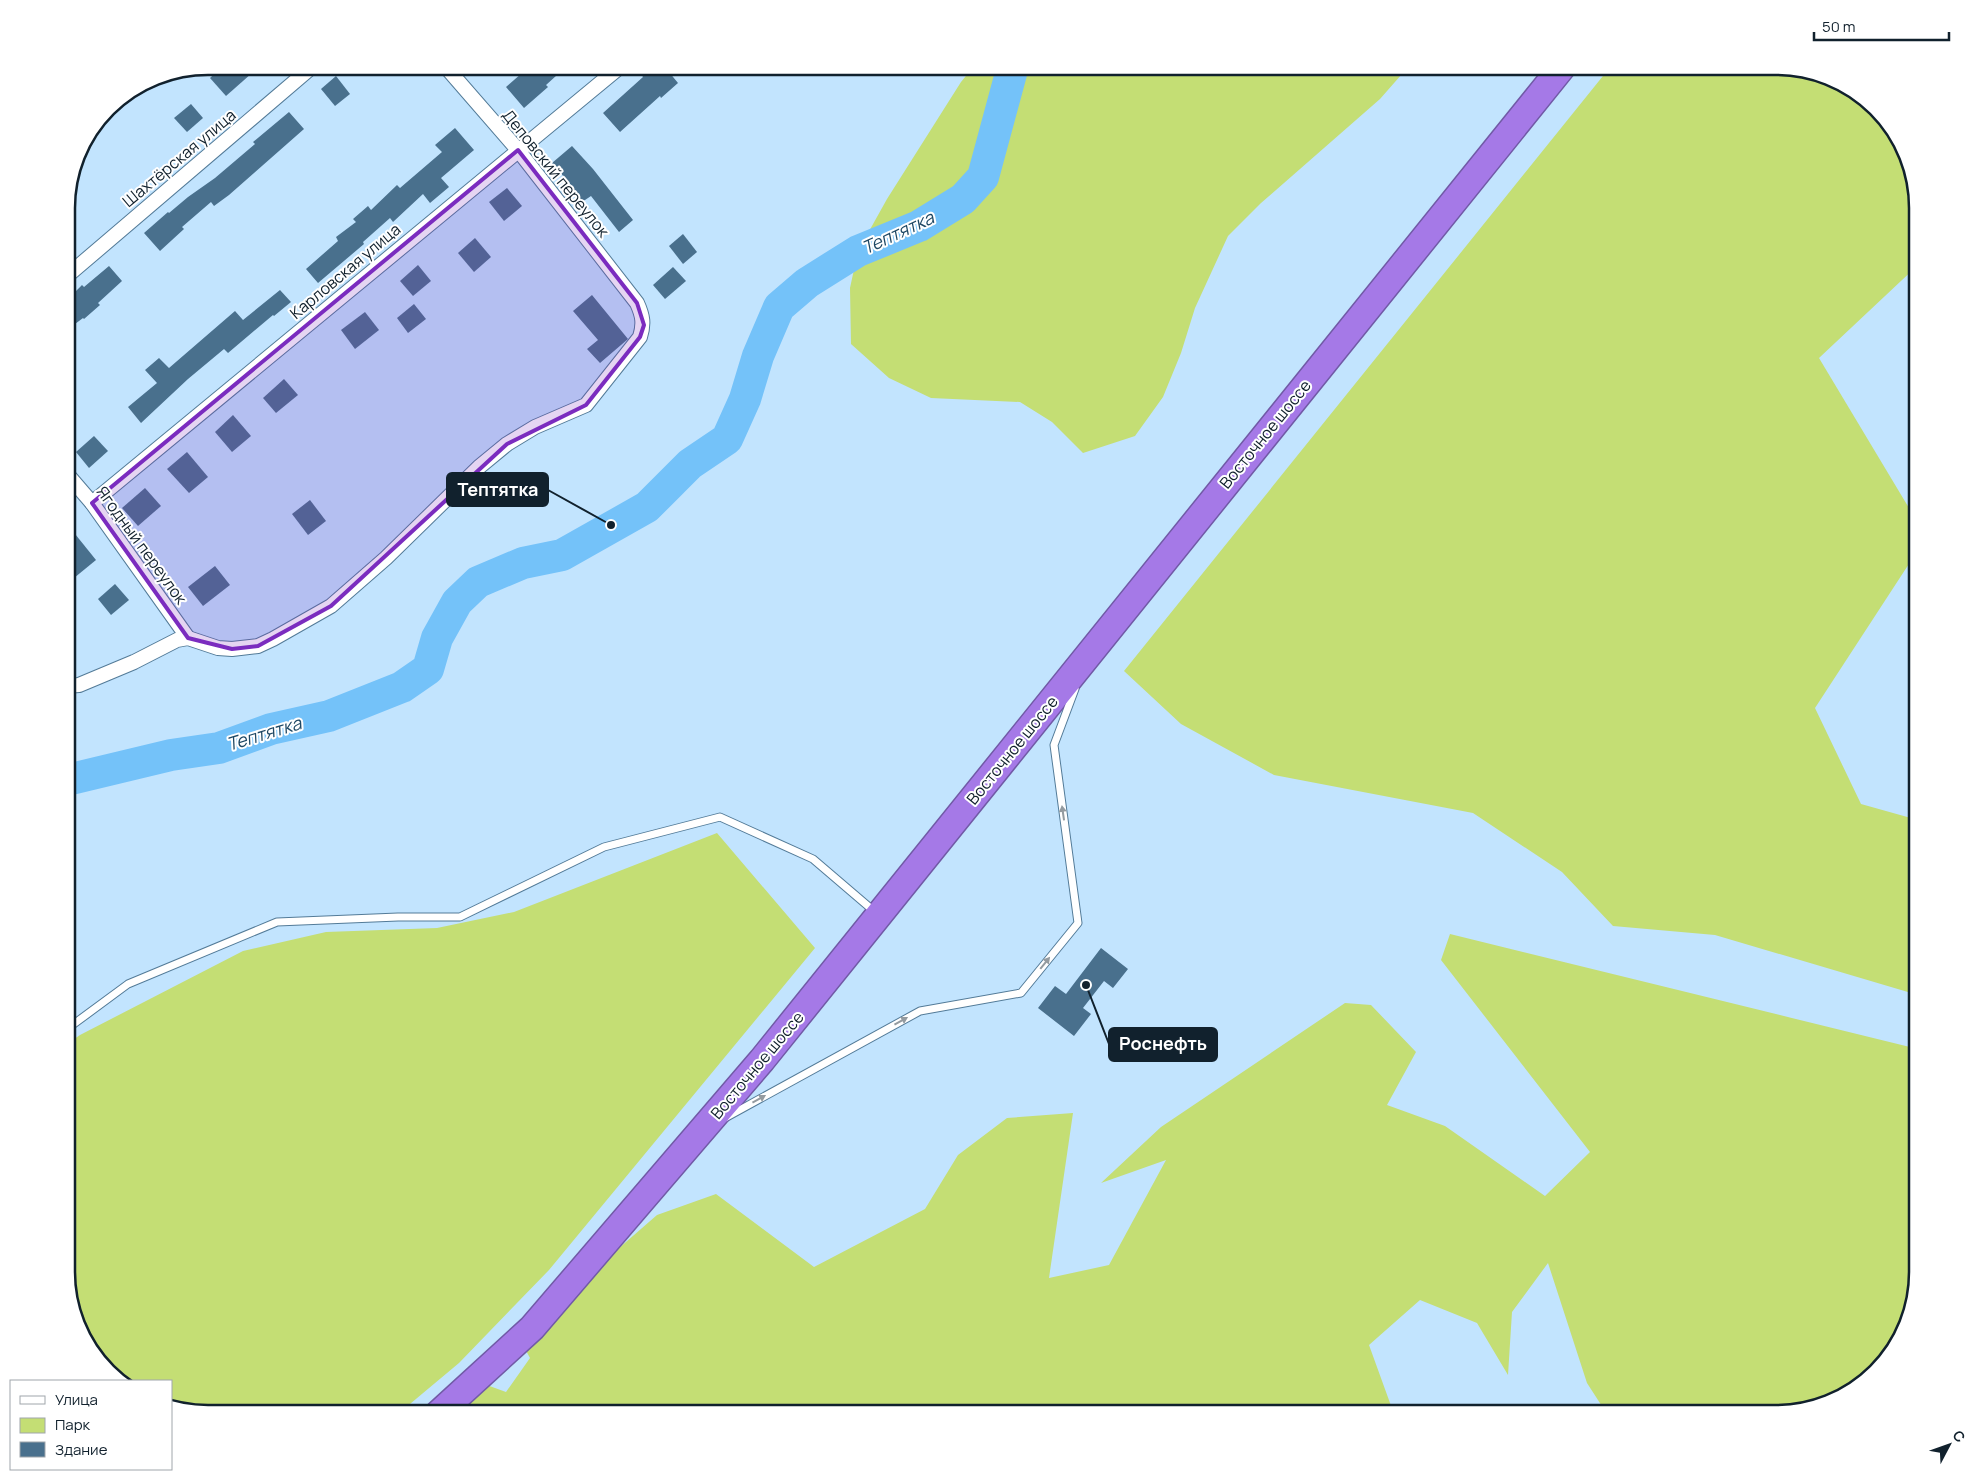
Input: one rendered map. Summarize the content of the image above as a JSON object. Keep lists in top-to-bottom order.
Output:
{
  "streets": {
    "highway": ["Восточное шоссе"],
    "street": [
      "Шахтёрская улица",
      "Деповский переулок",
      "Карловская улица",
      "Ягодный переулок"
    ]
  },
  "crossings": [
    ["Деповский переулок", "Карловская улица"],
    ["Деповский переулок", "Ягодный переулок"],
    ["Карловская улица", "Ягодный переулок"]
  ],
  "water": ["Тептятка"],
  "places": ["Тептятка", "Роснефть"],
  "legend": ["Улица", "Парк", "Здание"],
  "scale_bar": "50 m",
  "north": "top right"
}
